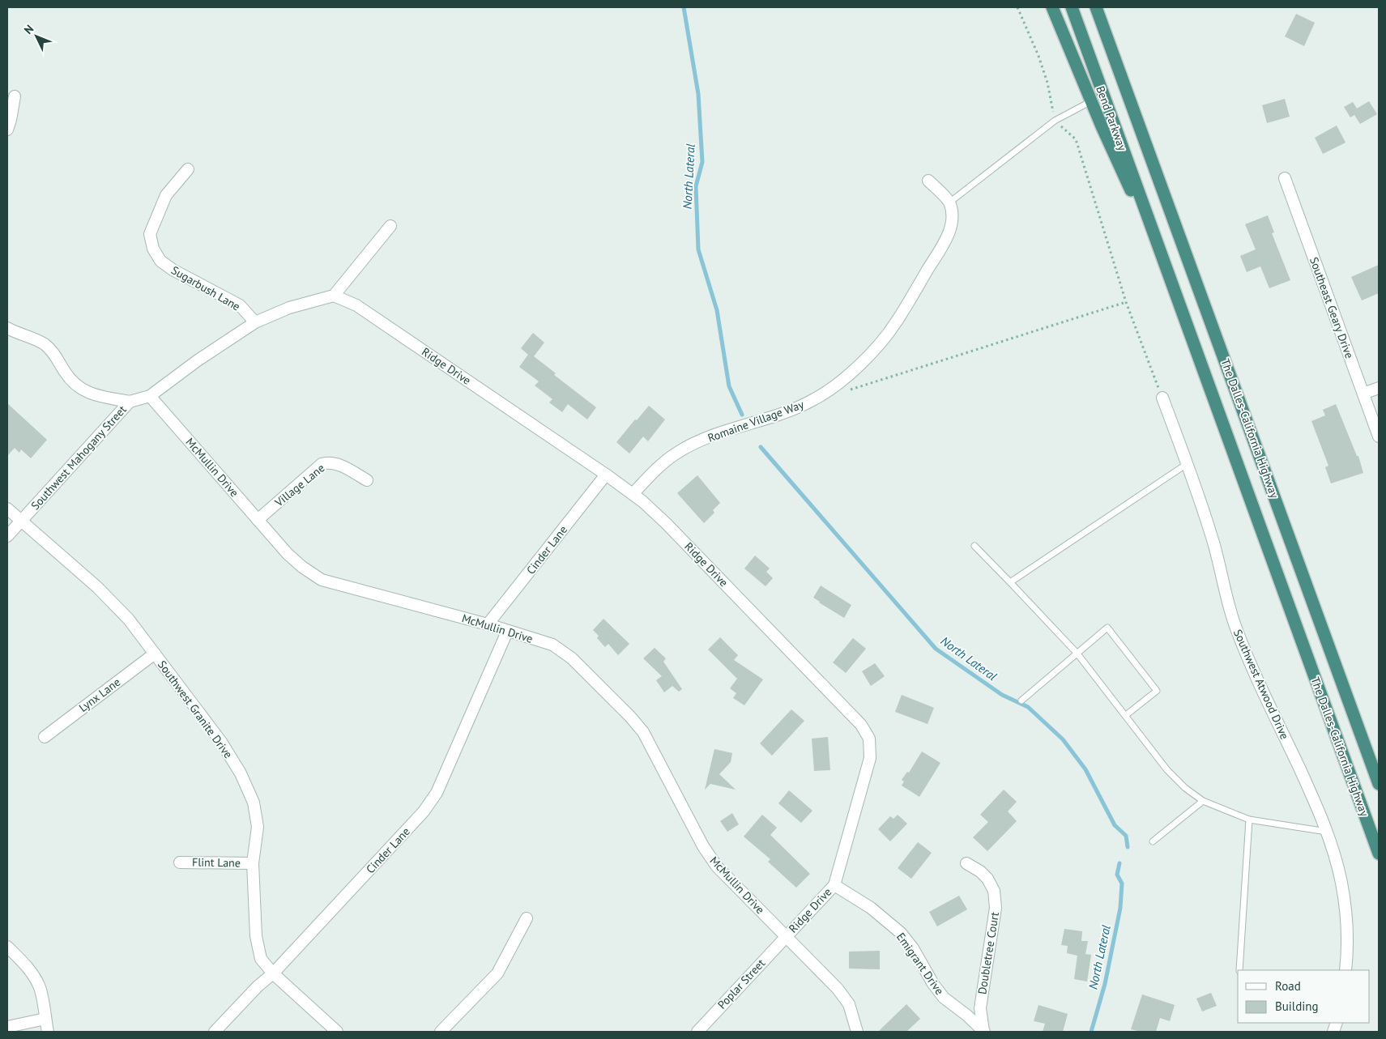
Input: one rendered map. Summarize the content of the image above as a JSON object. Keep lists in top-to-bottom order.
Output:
{
  "streets": {
    "highway": ["Bend Parkway", "The Dalles-California Highway"],
    "street": [
      "Sugarbush Lane",
      "Southeast Geary Drive",
      "Ridge Drive",
      "Romaine Village Way",
      "Southwest Mahogany Street",
      "McMullin Drive",
      "Village Lane",
      "Cinder Lane",
      "Southwest Atwood Drive",
      "Lynx Lane",
      "Southwest Granite Drive",
      "Flint Lane",
      "Doubletree Court",
      "Emigrant Drive",
      "Poplar Street"
    ]
  },
  "crossings": [
    ["Bend Parkway", "The Dalles-California Highway"],
    ["Sugarbush Lane", "Southwest Mahogany Street"],
    ["Ridge Drive", "Romaine Village Way"],
    ["Ridge Drive", "Southwest Mahogany Street"],
    ["Ridge Drive", "McMullin Drive"],
    ["Ridge Drive", "Cinder Lane"],
    ["Ridge Drive", "Emigrant Drive"],
    ["Ridge Drive", "Poplar Street"],
    ["Southwest Mahogany Street", "McMullin Drive"],
    ["Southwest Mahogany Street", "Southwest Granite Drive"],
    ["McMullin Drive", "Village Lane"],
    ["McMullin Drive", "Cinder Lane"],
    ["McMullin Drive", "Poplar Street"],
    ["Cinder Lane", "Southwest Granite Drive"],
    ["Lynx Lane", "Southwest Granite Drive"],
    ["Southwest Granite Drive", "Flint Lane"],
    ["Doubletree Court", "Emigrant Drive"]
  ],
  "water": ["North Lateral"],
  "legend": ["Road", "Building"],
  "north": "top left"
}
